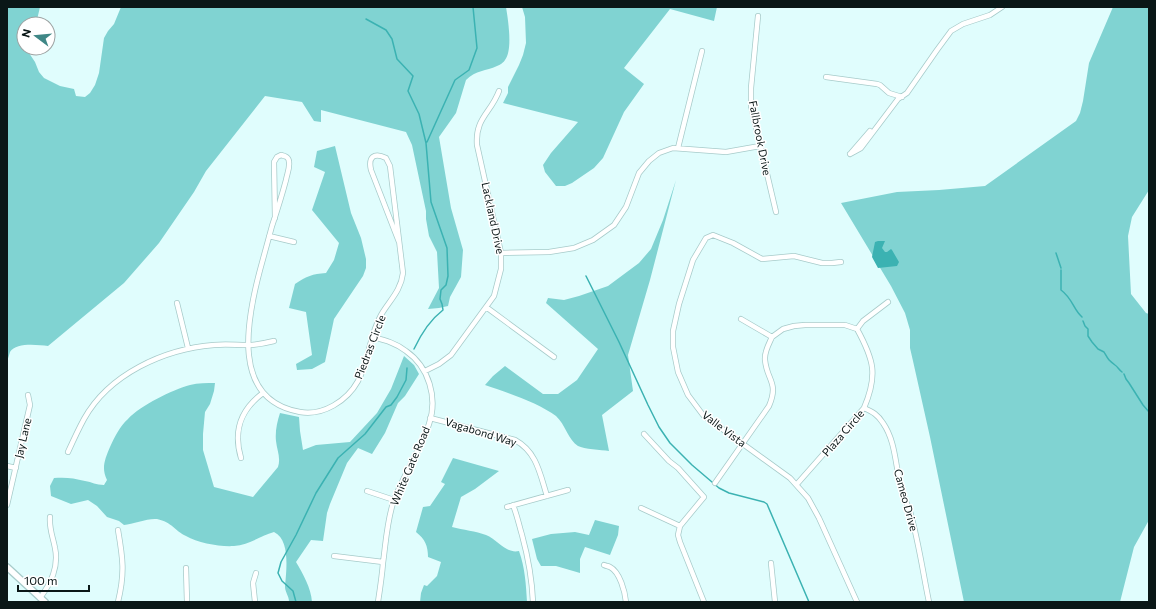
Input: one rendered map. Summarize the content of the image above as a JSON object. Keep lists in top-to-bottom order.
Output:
{
  "streets": {
    "street": [
      "Fallbrook Drive",
      "Lackland Drive",
      "Piedras Circle",
      "Valle Vista",
      "Vagabond Way",
      "Plaza Circle",
      "Jay Lane",
      "White Gate Road",
      "Cameo Drive"
    ]
  },
  "crossings": [
    ["Lackland Drive", "White Gate Road"],
    ["Piedras Circle", "White Gate Road"],
    ["Valle Vista", "Plaza Circle"],
    ["Vagabond Way", "White Gate Road"],
    ["Plaza Circle", "Cameo Drive"]
  ],
  "scale_bar": "100 m",
  "north": "left"
}
